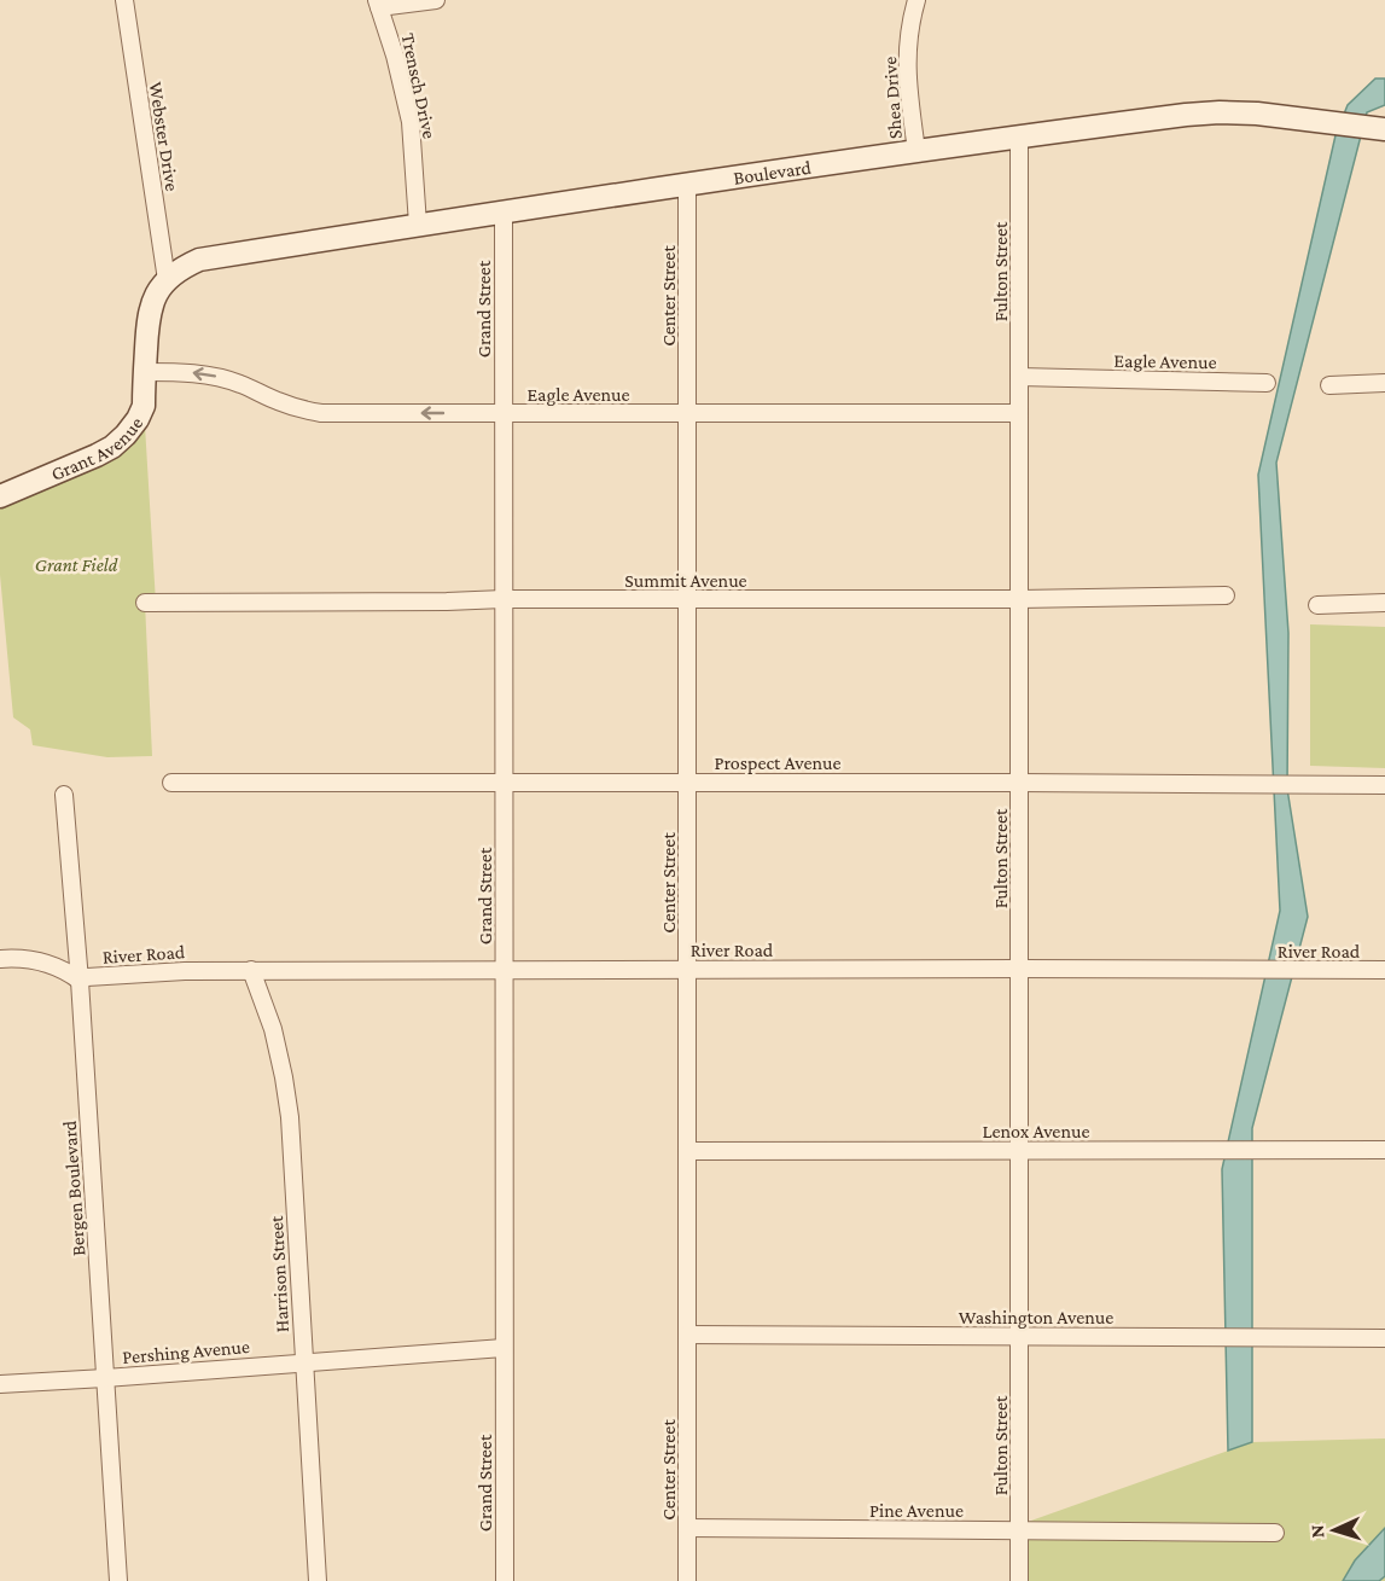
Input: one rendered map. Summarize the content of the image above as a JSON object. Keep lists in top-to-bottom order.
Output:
{
  "streets": {
    "street": [
      "Trensch Drive",
      "Shea Drive",
      "Webster Drive",
      "Boulevard",
      "Fulton Street",
      "Center Street",
      "Grand Street",
      "Eagle Avenue",
      "Grant Avenue",
      "Summit Avenue",
      "Prospect Avenue",
      "River Road",
      "Lenox Avenue",
      "Bergen Boulevard",
      "Harrison Street",
      "Washington Avenue",
      "Pershing Avenue",
      "Pine Avenue"
    ]
  },
  "crossings": [
    ["Trensch Drive", "Boulevard"],
    ["Shea Drive", "Boulevard"],
    ["Webster Drive", "Boulevard"],
    ["Webster Drive", "Grant Avenue"],
    ["Boulevard", "Fulton Street"],
    ["Boulevard", "Center Street"],
    ["Boulevard", "Grand Street"],
    ["Boulevard", "Grant Avenue"],
    ["Fulton Street", "Eagle Avenue"],
    ["Fulton Street", "Summit Avenue"],
    ["Fulton Street", "Prospect Avenue"],
    ["Fulton Street", "River Road"],
    ["Fulton Street", "Lenox Avenue"],
    ["Fulton Street", "Washington Avenue"],
    ["Fulton Street", "Pine Avenue"],
    ["Center Street", "Eagle Avenue"],
    ["Center Street", "Summit Avenue"],
    ["Center Street", "Prospect Avenue"],
    ["Center Street", "River Road"],
    ["Center Street", "Lenox Avenue"],
    ["Center Street", "Washington Avenue"],
    ["Center Street", "Pine Avenue"],
    ["Grand Street", "Eagle Avenue"],
    ["Grand Street", "Summit Avenue"],
    ["Grand Street", "Prospect Avenue"],
    ["Grand Street", "River Road"],
    ["Grand Street", "Pershing Avenue"],
    ["Eagle Avenue", "Grant Avenue"],
    ["River Road", "Bergen Boulevard"],
    ["River Road", "Harrison Street"],
    ["Bergen Boulevard", "Pershing Avenue"],
    ["Harrison Street", "Pershing Avenue"]
  ],
  "parks": ["Grant Field"],
  "north": "left"
}
